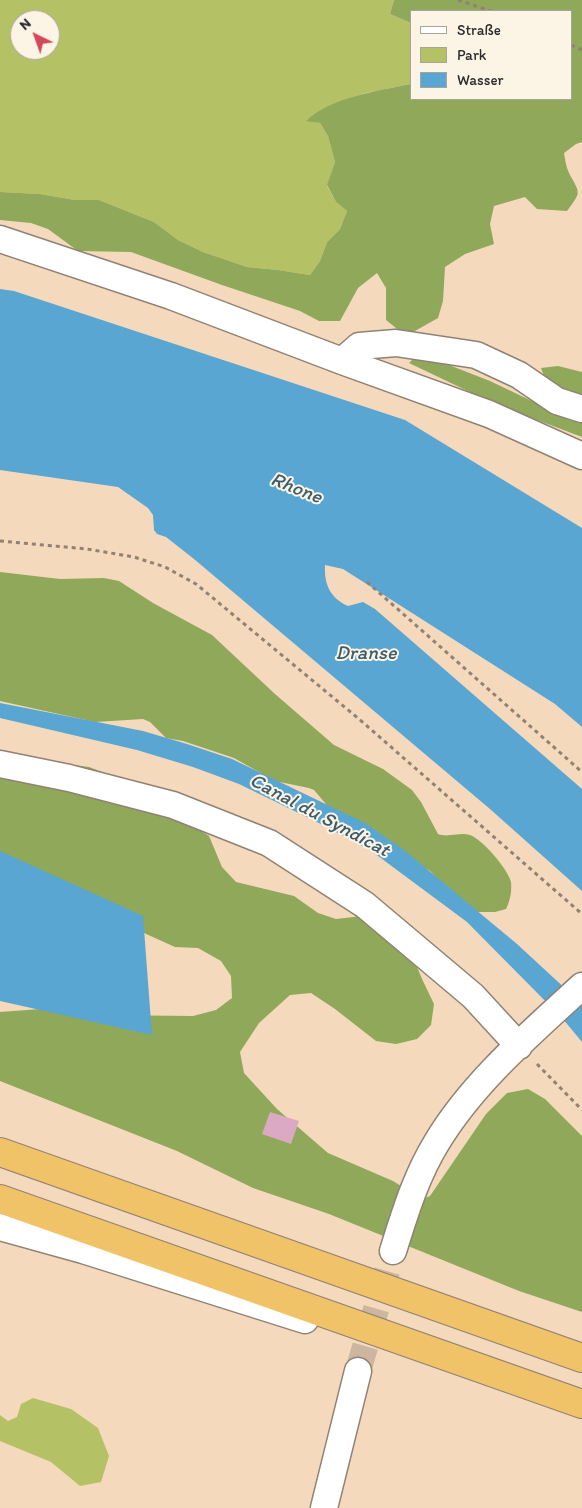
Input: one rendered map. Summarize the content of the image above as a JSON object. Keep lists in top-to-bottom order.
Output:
{
  "water": ["Rhone", "Dranse", "Canal du Syndicat"],
  "legend": ["Straße", "Park", "Wasser"],
  "north": "top left"
}
